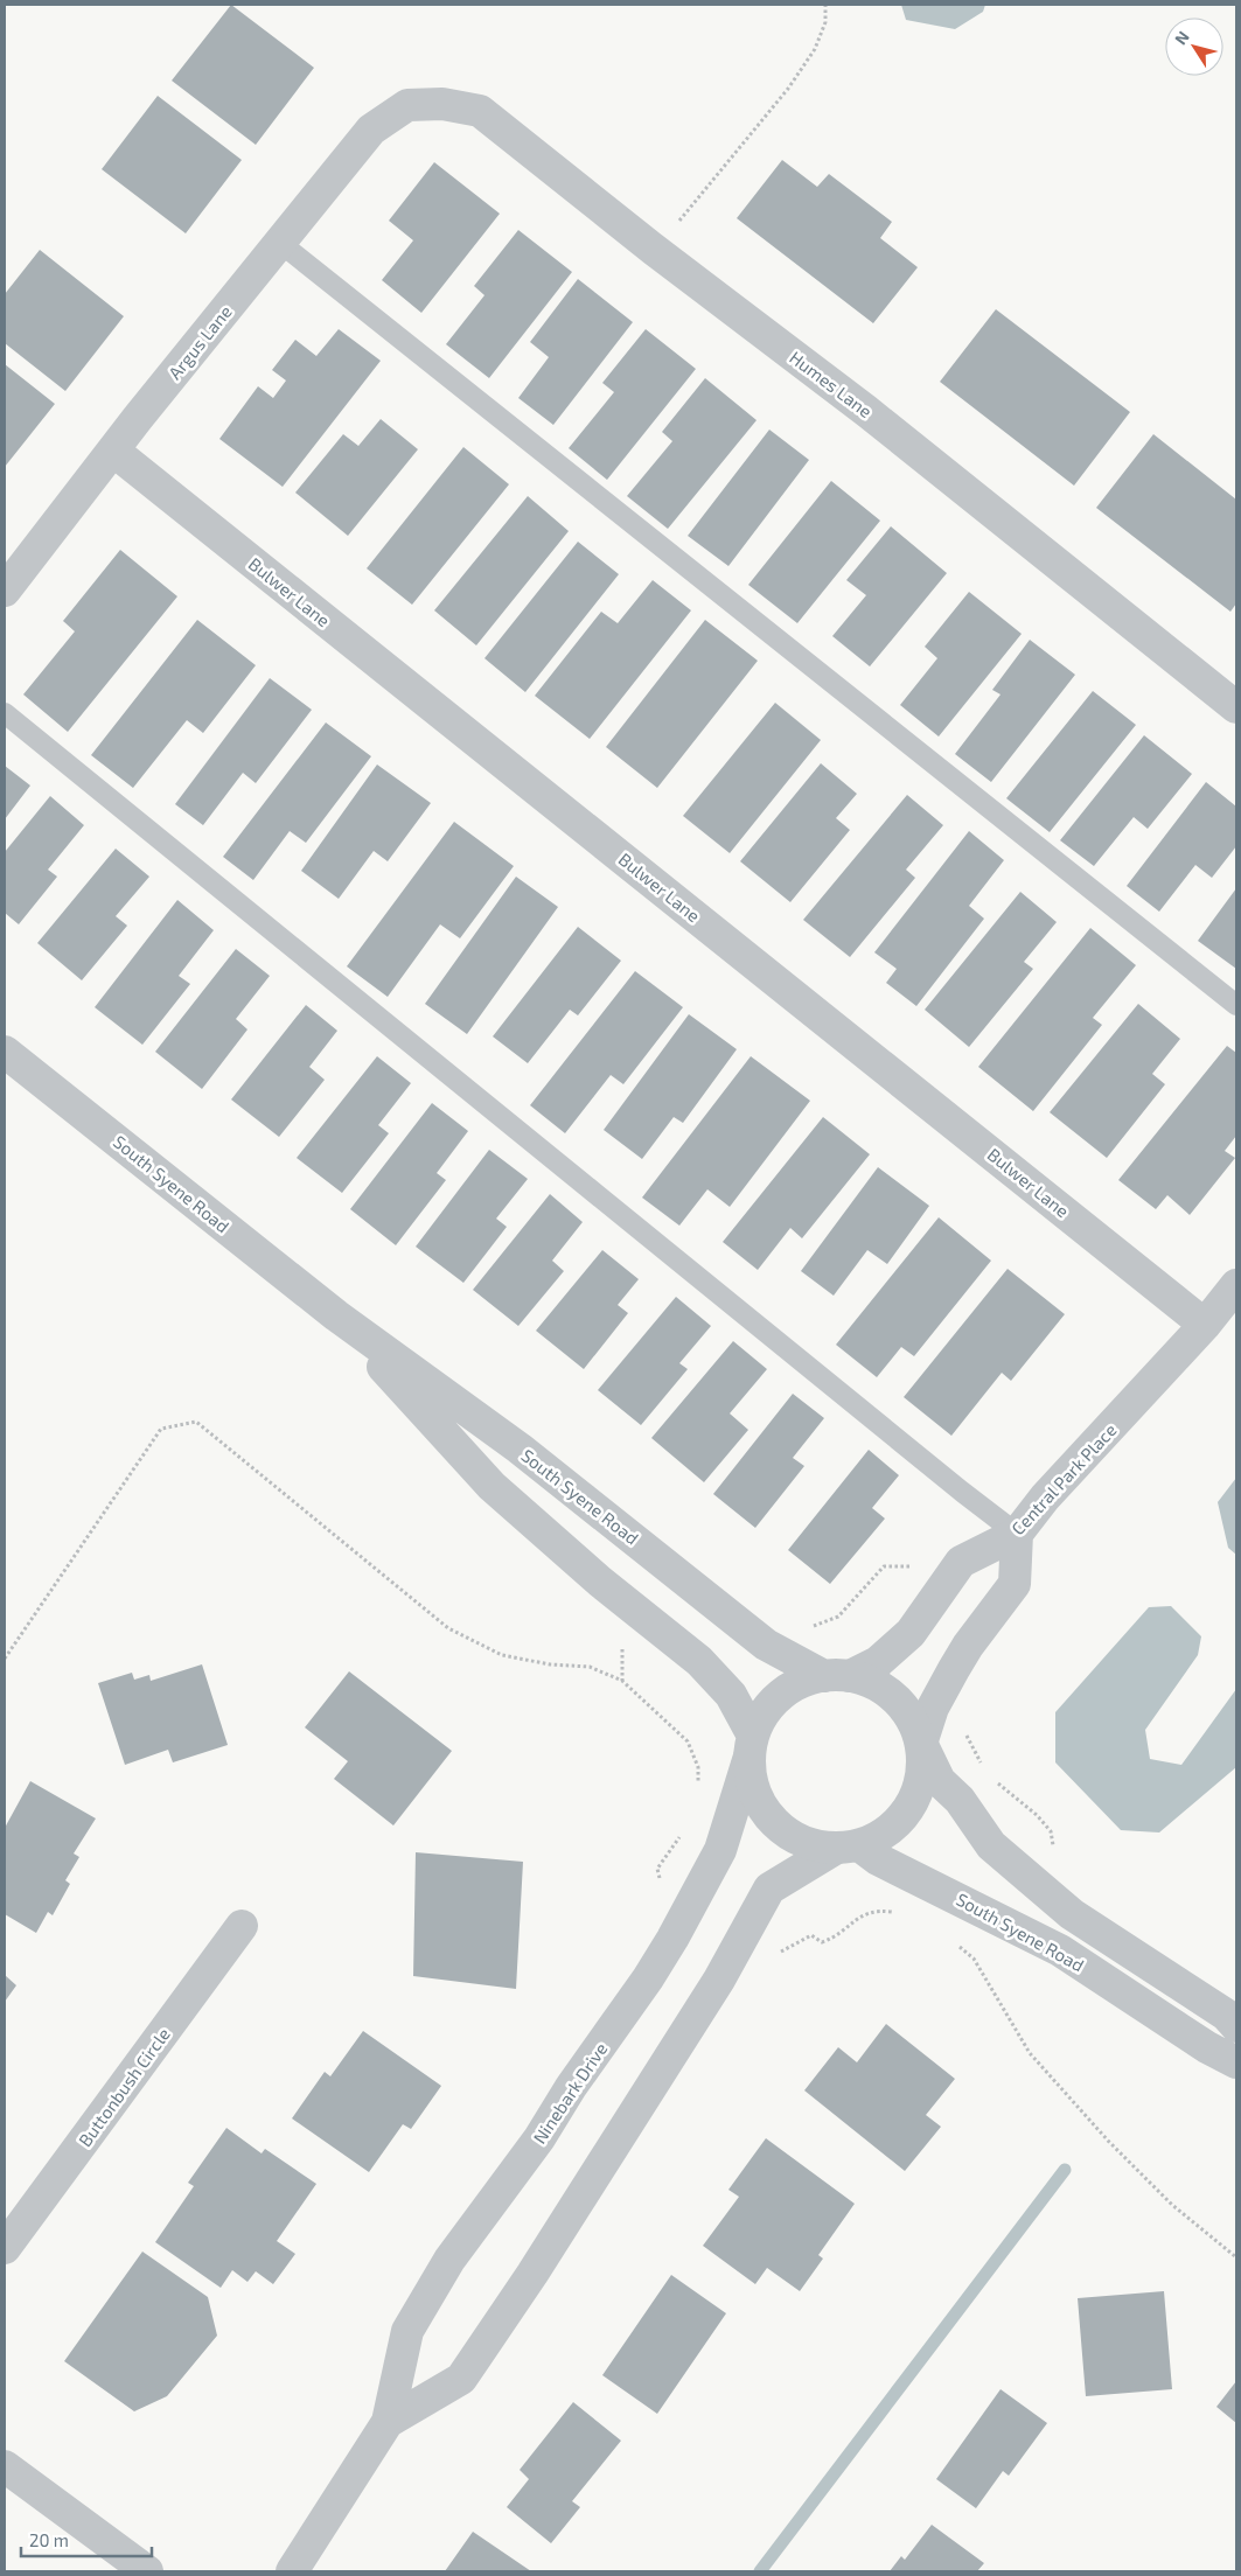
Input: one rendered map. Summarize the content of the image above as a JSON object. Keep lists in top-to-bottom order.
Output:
{
  "streets": {
    "street": [
      "Argus Lane",
      "Humes Lane",
      "Bulwer Lane",
      "South Syene Road",
      "Central Park Place",
      "Buttonbush Circle",
      "Ninebark Drive"
    ]
  },
  "crossings": [
    ["Argus Lane", "Humes Lane"],
    ["Argus Lane", "Bulwer Lane"],
    ["Bulwer Lane", "Central Park Place"],
    ["South Syene Road", "Central Park Place"],
    ["South Syene Road", "Ninebark Drive"],
    ["Central Park Place", "Ninebark Drive"]
  ],
  "scale_bar": "20 m",
  "north": "top left"
}
